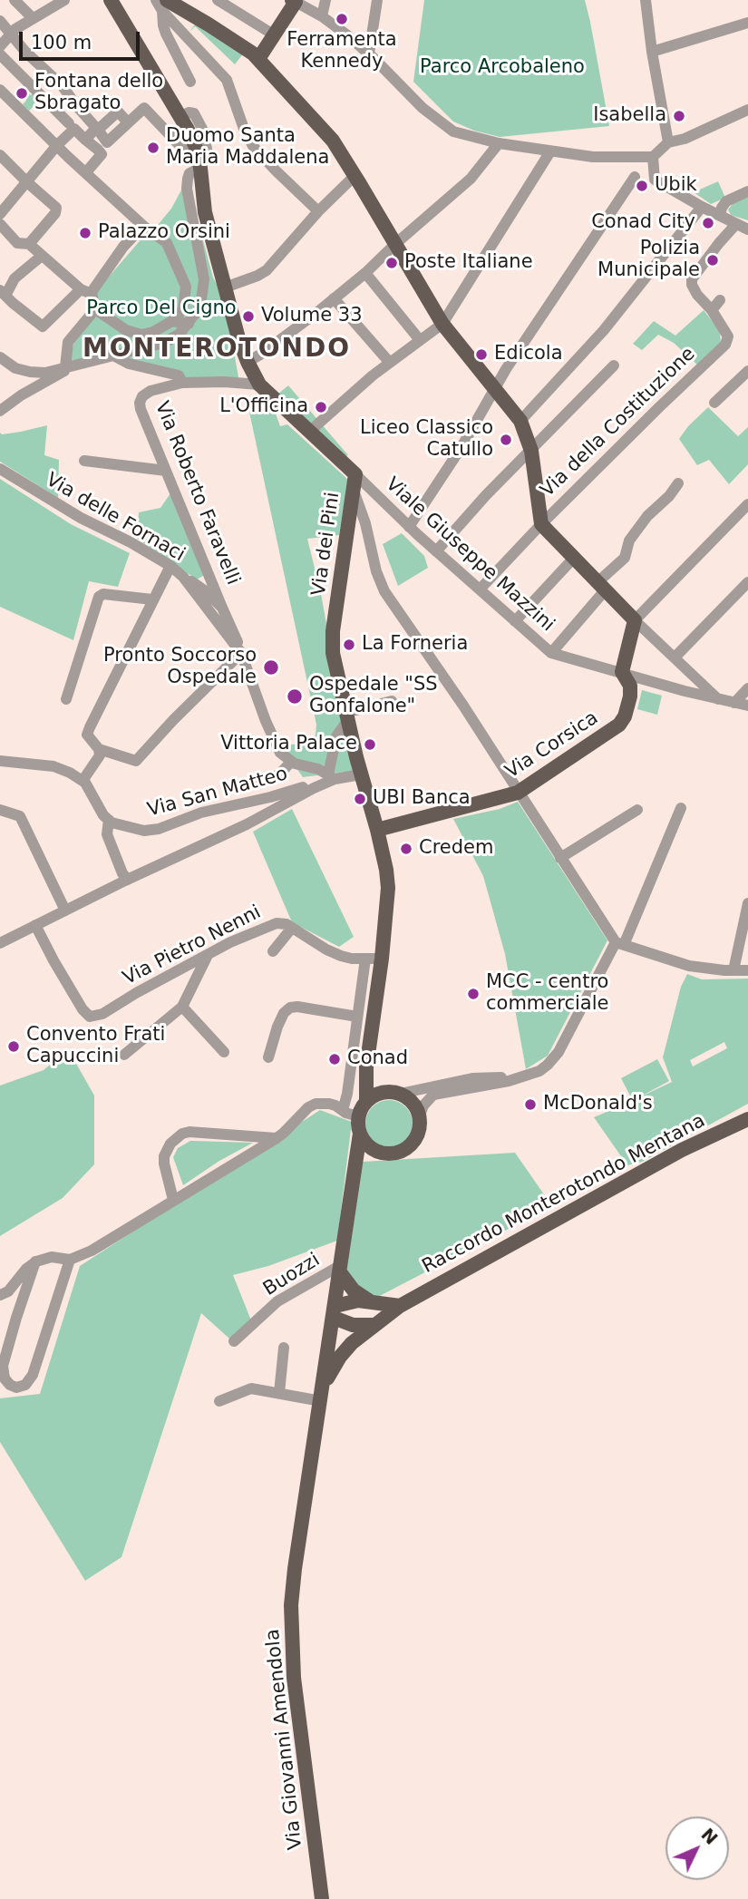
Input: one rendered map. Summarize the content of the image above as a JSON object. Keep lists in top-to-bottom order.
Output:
{
  "streets": {
    "main road": [
      "Via della Costituzione",
      "Via dei Pini",
      "Via Corsica",
      "Raccordo Monterotondo Mentana",
      "Via Giovanni Amendola"
    ],
    "street": [
      "Via Roberto Faravelli",
      "Via delle Fornaci",
      "Viale Giuseppe Mazzini",
      "Via San Matteo",
      "Via Pietro Nenni",
      "Buozzi"
    ]
  },
  "crossings": [
    ["Via Roberto Faravelli", "Via delle Fornaci"],
    ["Via dei Pini", "Viale Giuseppe Mazzini"],
    ["Via dei Pini", "Via Corsica"],
    ["Via dei Pini", "Via Pietro Nenni"],
    ["Viale Giuseppe Mazzini", "Via Corsica"],
    ["Raccordo Monterotondo Mentana", "Via Giovanni Amendola"],
    ["Buozzi", "Via Giovanni Amendola"]
  ],
  "districts": ["MONTEROTONDO"],
  "parks": ["Parco Arcobaleno", "Parco Del Cigno"],
  "places": [
    "Ferramenta Kennedy",
    "Fontana dello Sbragato",
    "Isabella",
    "Duomo Santa Maria Maddalena",
    "Ubik",
    "Conad City",
    "Palazzo Orsini",
    "Polizia Municipale",
    "Poste Italiane",
    "Volume 33",
    "Edicola",
    "L'Officina",
    "Liceo Classico Catullo",
    "La Forneria",
    "Pronto Soccorso Ospedale",
    "Ospedale \"SS Gonfalone\"",
    "Vittoria Palace",
    "UBI Banca",
    "Credem",
    "MCC - centro commerciale",
    "Convento Frati Capuccini",
    "Conad",
    "McDonald's"
  ],
  "scale_bar": "100 m",
  "north": "top right"
}
